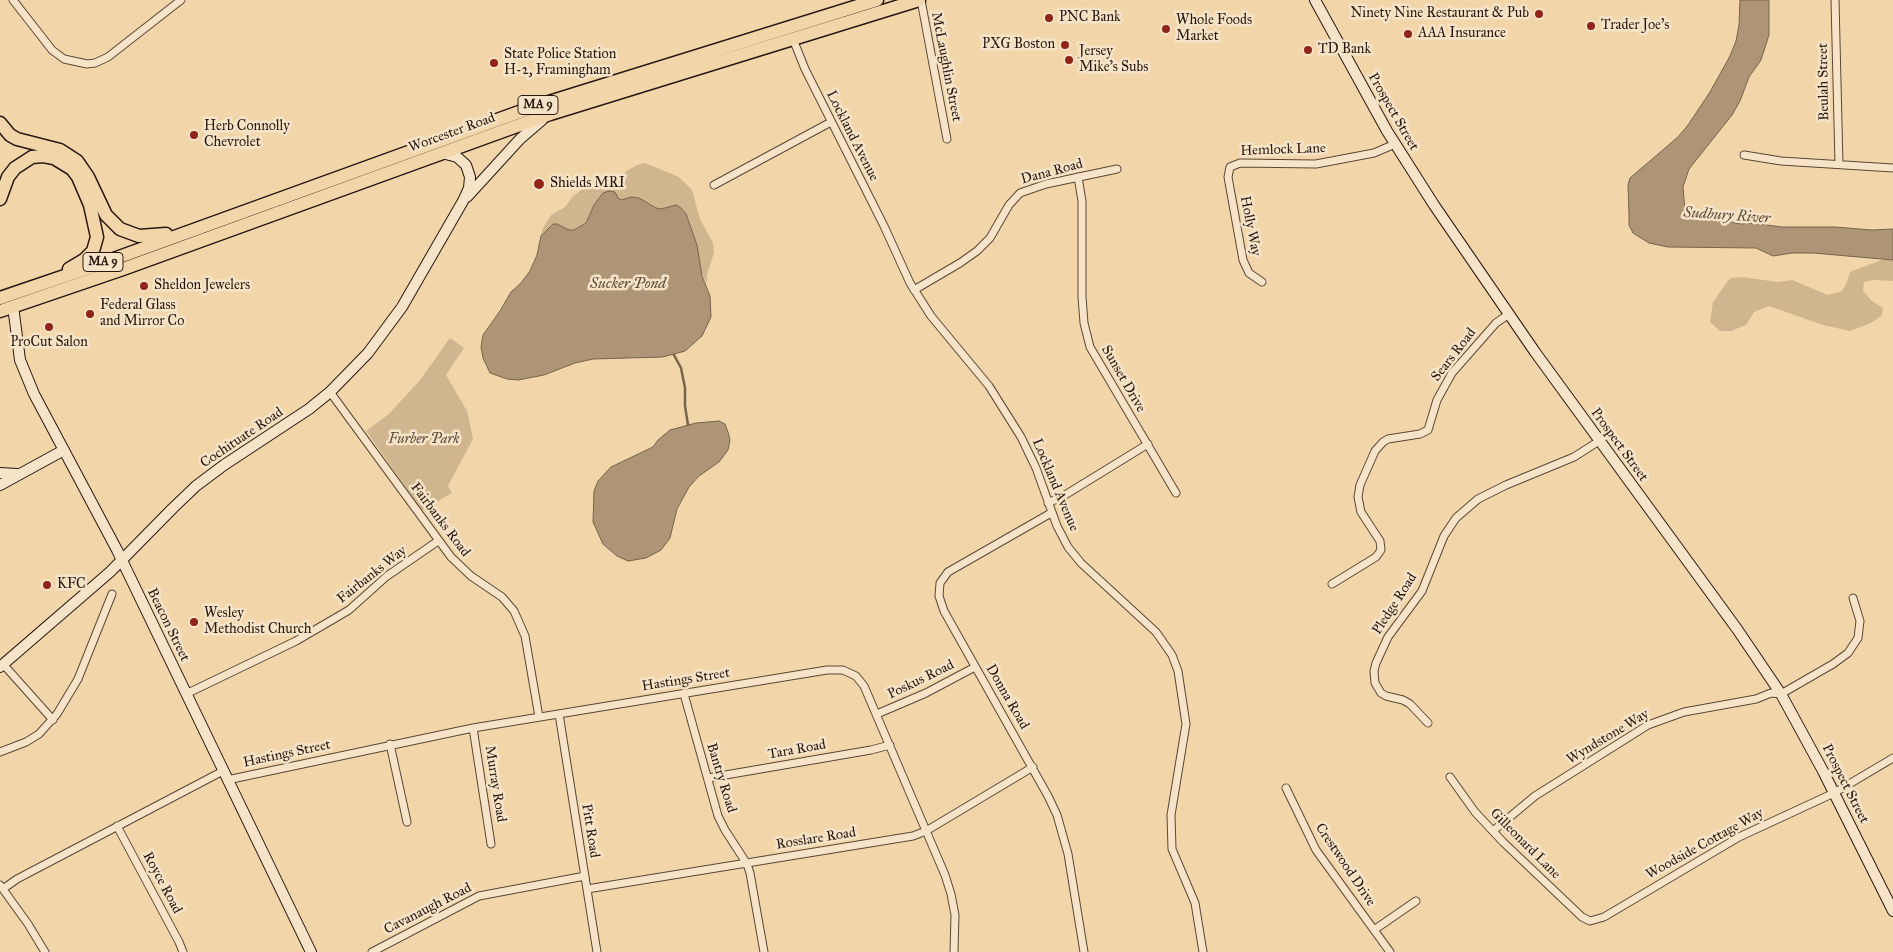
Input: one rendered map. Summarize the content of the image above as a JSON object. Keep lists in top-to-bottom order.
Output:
{
  "streets": {
    "highway": ["MA 9", "Worcester Road"],
    "street": [
      "McLaughlin Street",
      "Beulah Street",
      "Prospect Street",
      "Lockland Avenue",
      "Hemlock Lane",
      "Dana Road",
      "Holly Way",
      "Sears Road",
      "Sunset Drive",
      "Cochituate Road",
      "Fairbanks Road",
      "Fairbanks Way",
      "Pledge Road",
      "Beacon Street",
      "Hastings Street",
      "Poskus Road",
      "Donna Road",
      "Wyndstone Way",
      "Tara Road",
      "Bantry Road",
      "Murray Road",
      "Pitt Road",
      "Rosslare Road",
      "Gilleonard Lane",
      "Woodside Cottage Way",
      "Crestwood Drive",
      "Royce Road",
      "Cavanaugh Road"
    ]
  },
  "crossings": [
    ["McLaughlin Street", "Worcester Road"],
    ["Prospect Street", "Hemlock Lane"],
    ["Prospect Street", "Sears Road"],
    ["Prospect Street", "Pledge Road"],
    ["Prospect Street", "Wyndstone Way"],
    ["Prospect Street", "Woodside Cottage Way"],
    ["Worcester Road", "Lockland Avenue"],
    ["Worcester Road", "Cochituate Road"],
    ["Worcester Road", "Beacon Street"],
    ["Lockland Avenue", "Dana Road"],
    ["Lockland Avenue", "Donna Road"],
    ["Hemlock Lane", "Holly Way"],
    ["Dana Road", "Sunset Drive"],
    ["Cochituate Road", "Fairbanks Road"],
    ["Cochituate Road", "Beacon Street"],
    ["Fairbanks Road", "Fairbanks Way"],
    ["Fairbanks Road", "Hastings Street"],
    ["Fairbanks Way", "Beacon Street"],
    ["Beacon Street", "Hastings Street"],
    ["Hastings Street", "Poskus Road"],
    ["Hastings Street", "Tara Road"],
    ["Hastings Street", "Bantry Road"],
    ["Hastings Street", "Murray Road"],
    ["Hastings Street", "Pitt Road"],
    ["Hastings Street", "Rosslare Road"],
    ["Hastings Street", "Royce Road"],
    ["Poskus Road", "Donna Road"],
    ["Donna Road", "Rosslare Road"],
    ["Wyndstone Way", "Gilleonard Lane"],
    ["Tara Road", "Bantry Road"],
    ["Bantry Road", "Rosslare Road"],
    ["Pitt Road", "Rosslare Road"],
    ["Pitt Road", "Cavanaugh Road"],
    ["Gilleonard Lane", "Woodside Cottage Way"]
  ],
  "water": ["Sudbury River", "Sucker Pond"],
  "parks": ["Furber Park"],
  "places": [
    "Ninety Nine Restaurant & Pub",
    "PNC Bank",
    "Trader Joe's",
    "Whole Foods Market",
    "AAA Insurance",
    "PXG Boston",
    "TD Bank",
    "Jersey Mike's Subs",
    "State Police Station H-2, Framingham",
    "Herb Connolly Chevrolet",
    "Shields MRI",
    "Sheldon Jewelers",
    "Federal Glass and Mirror Co",
    "ProCut Salon",
    "KFC",
    "Wesley Methodist Church"
  ]
}
